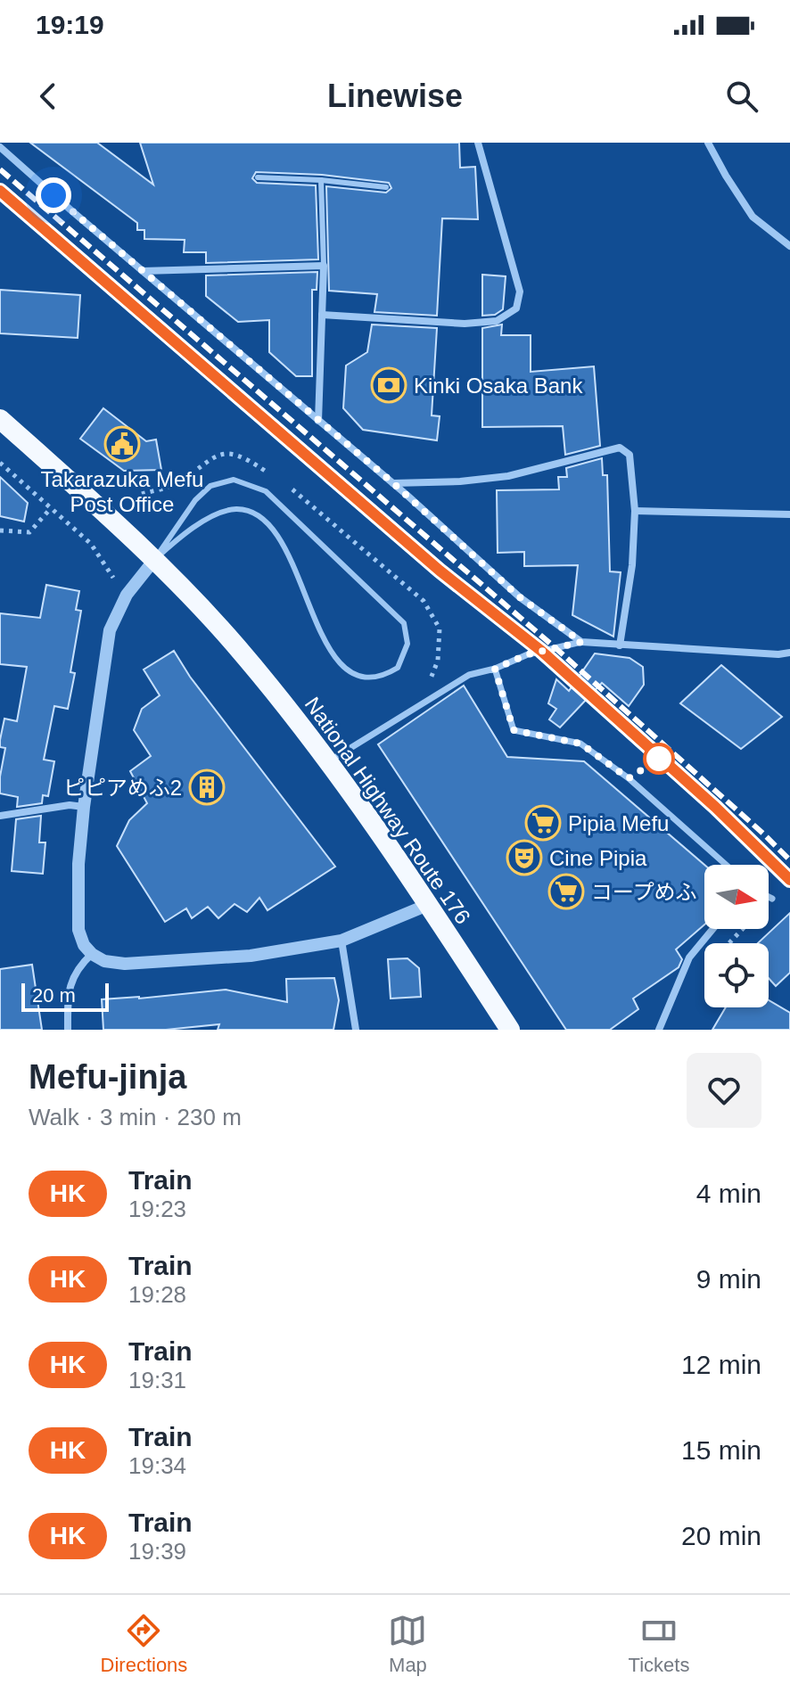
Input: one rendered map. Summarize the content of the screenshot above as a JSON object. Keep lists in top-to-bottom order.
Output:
{
  "streets": {
    "highway": ["National Highway Route 176"]
  },
  "places": {
    "bank": ["Kinki Osaka Bank"],
    "public building": ["Takarazuka Mefu Post Office"],
    "building": ["ピピアめふ2"],
    "supermarket": ["Pipia Mefu", "コープめふ"],
    "theatre": ["Cine Pipia"]
  },
  "scale_bar": "20 m",
  "north": "right",
  "page": {
    "status": "19:19",
    "header": "Linewise",
    "scale": "20 m",
    "heading": ["Mefu-jinja", "Walk · 3 min · 230 m"],
    "list": [
      {
        "mark": "HK",
        "name": "Train",
        "note": "19:23",
        "value": "4 min"
      },
      {
        "mark": "HK",
        "name": "Train",
        "note": "19:28",
        "value": "9 min"
      },
      {
        "mark": "HK",
        "name": "Train",
        "note": "19:31",
        "value": "12 min"
      },
      {
        "mark": "HK",
        "name": "Train",
        "note": "19:34",
        "value": "15 min"
      },
      {
        "mark": "HK",
        "name": "Train",
        "note": "19:39",
        "value": "20 min"
      }
    ],
    "tabs": ["Directions", "Map", "Tickets"]
  }
}
